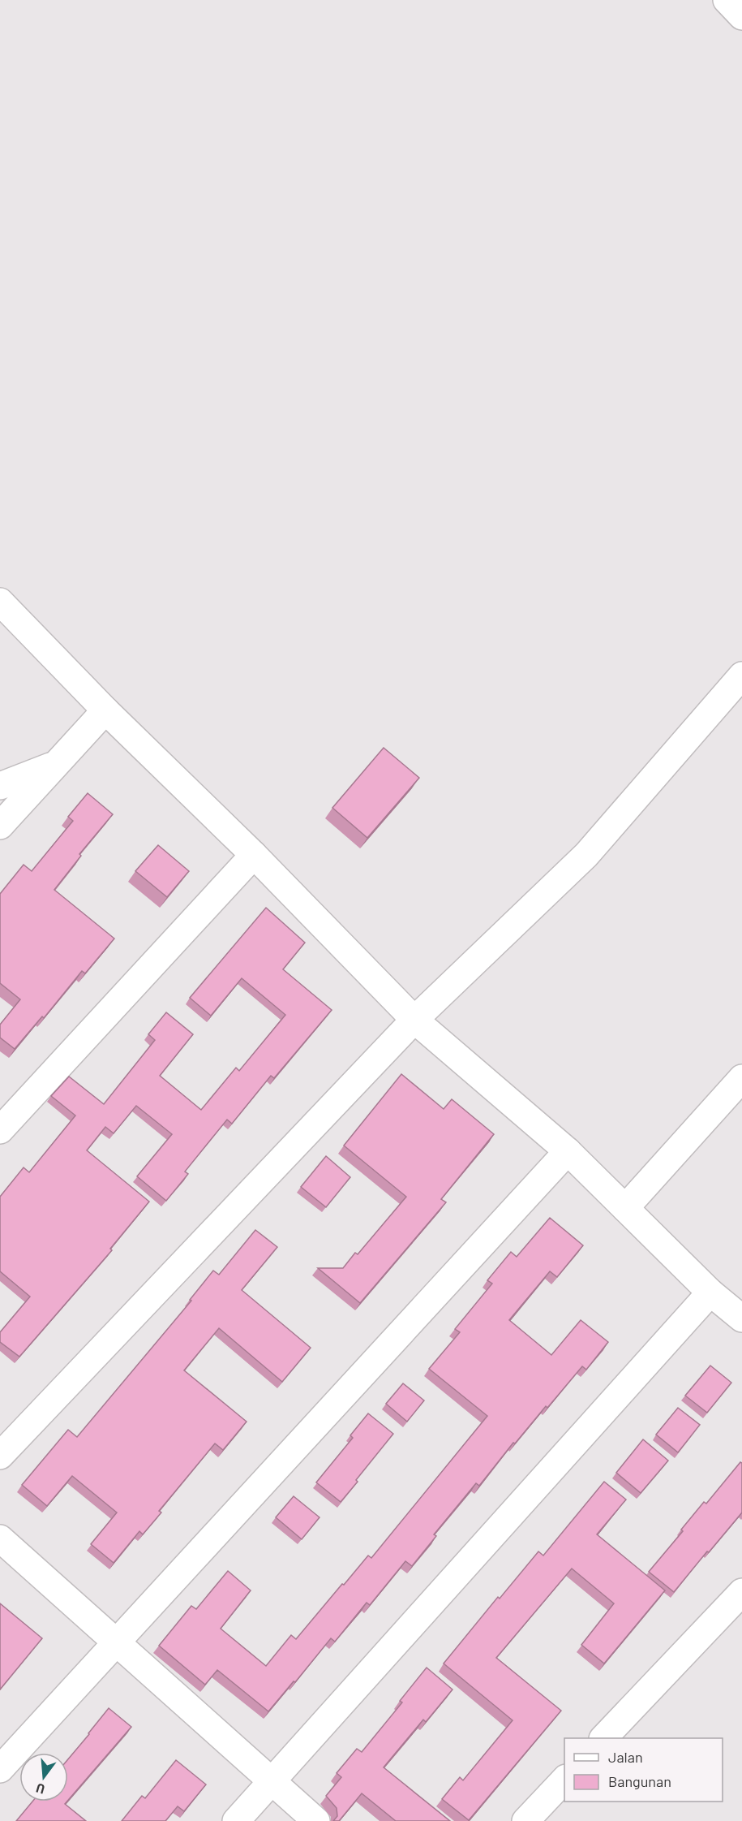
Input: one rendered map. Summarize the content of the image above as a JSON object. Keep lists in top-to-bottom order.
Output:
{
  "legend": ["Jalan", "Bangunan"],
  "north": "bottom"
}
